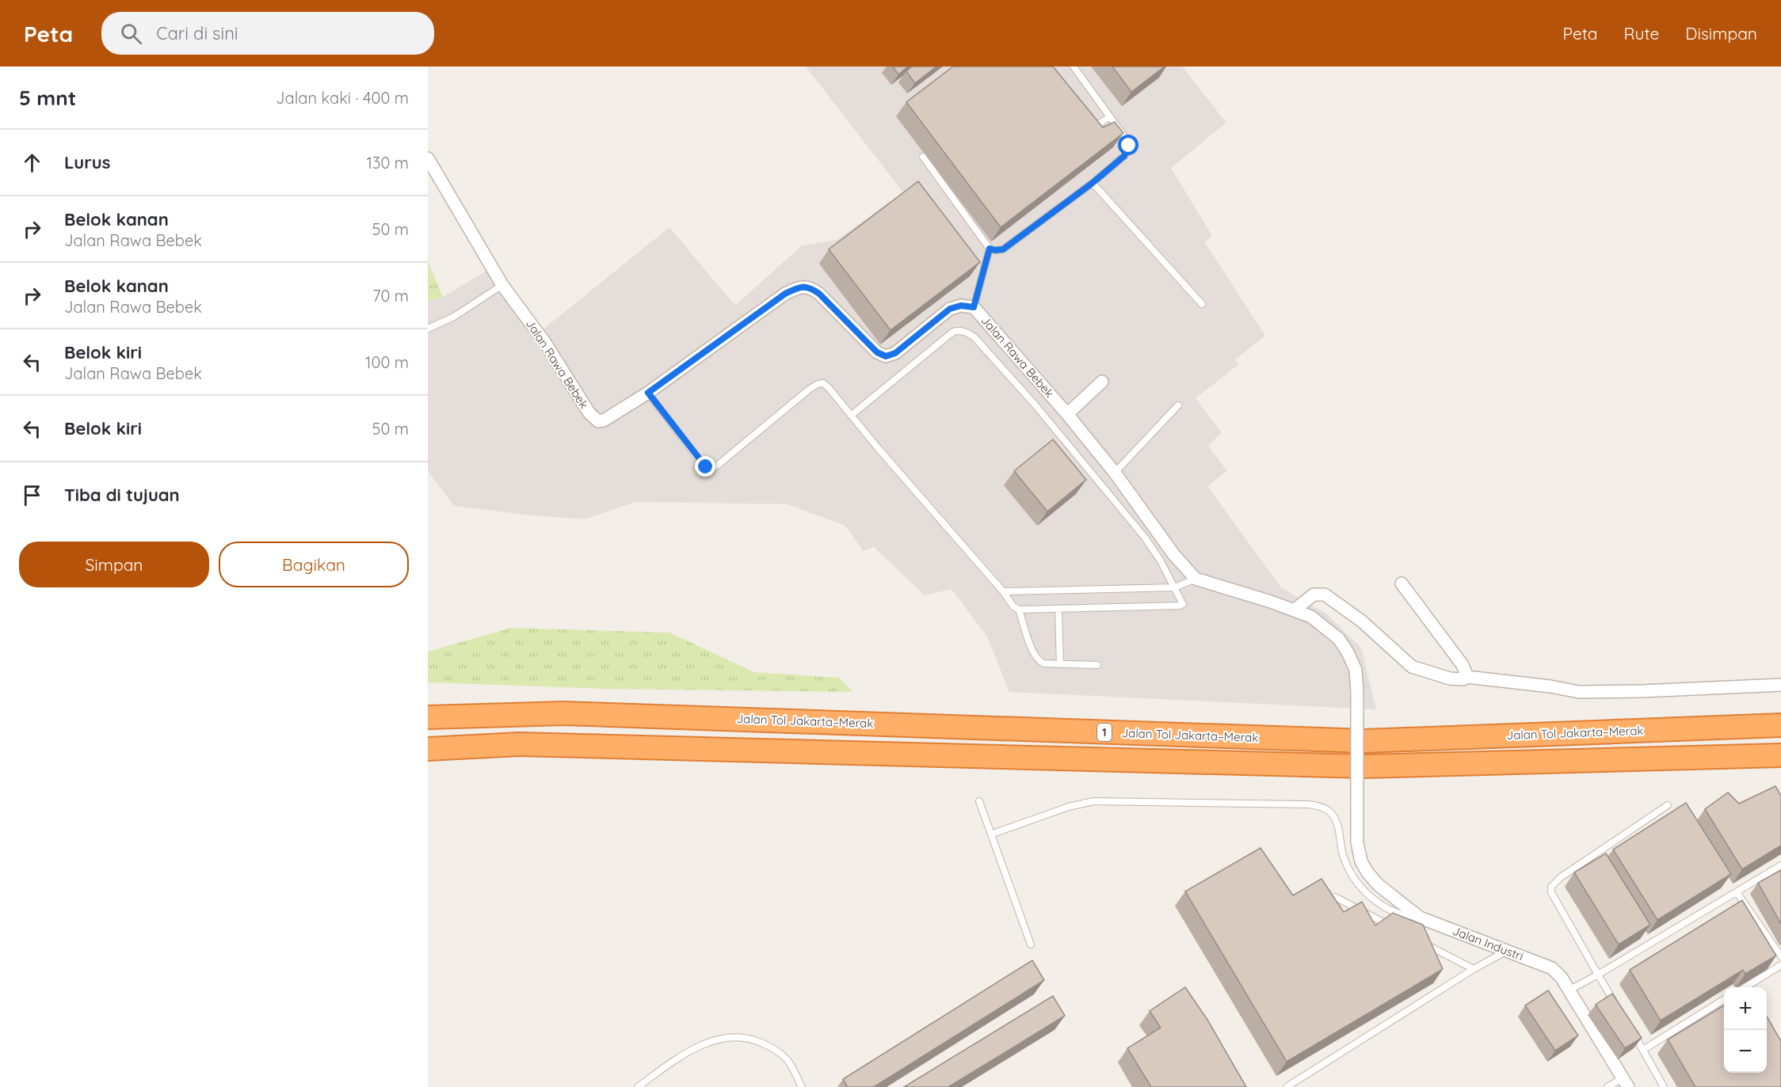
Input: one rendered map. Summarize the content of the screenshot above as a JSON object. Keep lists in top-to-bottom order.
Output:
{
  "streets": {
    "highway": ["Jalan Tol Jakarta–Merak", "1"],
    "street": ["Jalan Rawa Bebek", "Jalan Industri"]
  },
  "page": {
    "header": "Peta",
    "search": "Cari di sini",
    "nav": ["Peta", "Rute", "Disimpan"],
    "heading": ["5 mnt", "Jalan kaki · 400 m"],
    "list": [
      ["Lurus", "130 m"],
      ["Belok kanan", "Jalan Rawa Bebek", "50 m"],
      ["Belok kanan", "Jalan Rawa Bebek", "70 m"],
      ["Belok kiri", "Jalan Rawa Bebek", "100 m"],
      ["Belok kiri", "50 m"],
      "Tiba di tujuan"
    ],
    "buttons": ["Simpan", "Bagikan"],
    "map_buttons": ["+", "−"]
  }
}
